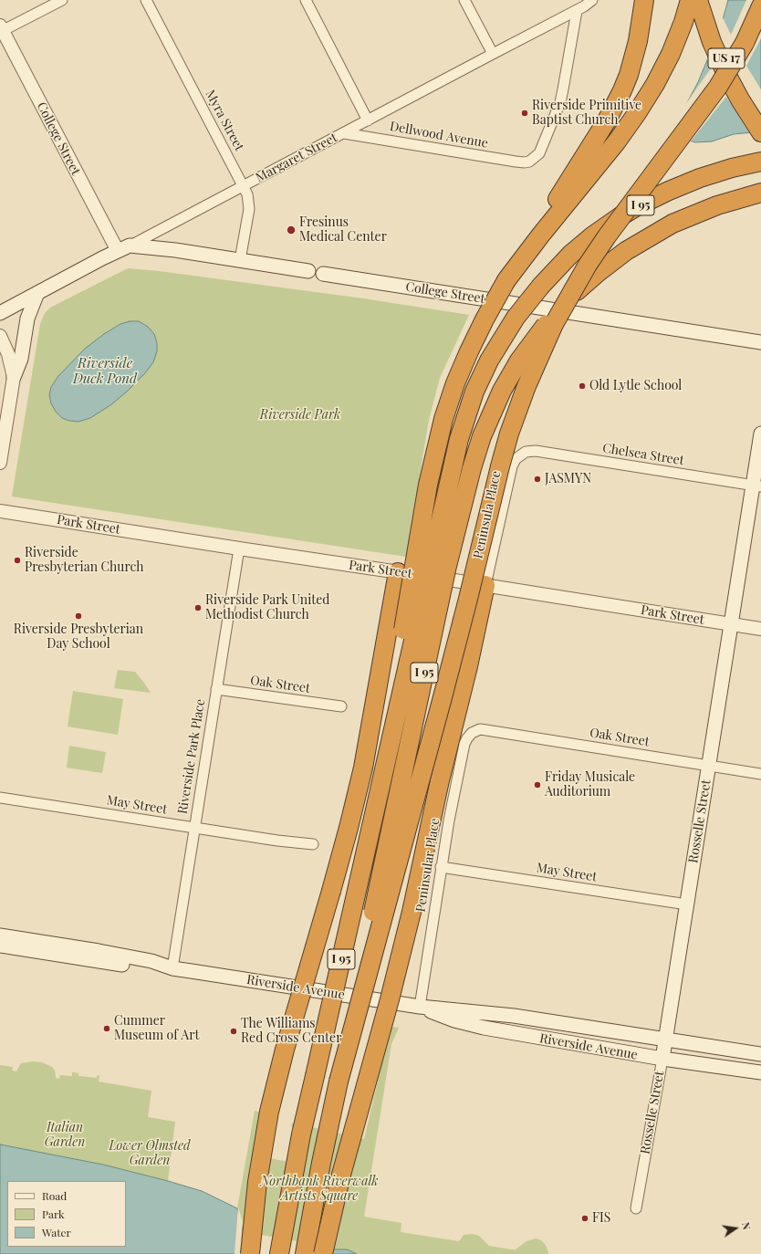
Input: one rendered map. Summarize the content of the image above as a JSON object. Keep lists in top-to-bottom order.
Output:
{
  "streets": {
    "highway": ["US 17", "I 95"],
    "main road": [
      "College Street",
      "Margaret Street",
      "Rosselle Street",
      "Riverside Avenue"
    ],
    "street": [
      "Myra Street",
      "Dellwood Avenue",
      "Chelsea Street",
      "Peninsula Place",
      "Park Street",
      "Oak Street",
      "Riverside Park Place",
      "May Street",
      "Peninsular Place"
    ]
  },
  "crossings": [
    ["Myra Street", "College Street"],
    ["Myra Street", "Margaret Street"],
    ["Dellwood Avenue", "Margaret Street"],
    ["College Street", "Margaret Street"],
    ["Chelsea Street", "Peninsula Place"],
    ["Chelsea Street", "Rosselle Street"],
    ["Peninsula Place", "Park Street"],
    ["Park Street", "Riverside Park Place"],
    ["Park Street", "Rosselle Street"],
    ["Oak Street", "Riverside Park Place"],
    ["Oak Street", "Rosselle Street"],
    ["Oak Street", "Peninsular Place"],
    ["Riverside Park Place", "May Street"],
    ["Riverside Park Place", "Riverside Avenue"],
    ["May Street", "Rosselle Street"],
    ["May Street", "Peninsular Place"],
    ["Rosselle Street", "Riverside Avenue"],
    ["Peninsular Place", "Riverside Avenue"]
  ],
  "water": ["Riverside Duck Pond"],
  "parks": [
    "Riverside Park",
    "Italian Garden",
    "Lower Olmsted Garden",
    "Northbank Riverwalk Artists Square"
  ],
  "places": [
    "Riverside Primitive Baptist Church",
    "Fresinus Medical Center",
    "Old Lytle School",
    "JASMYN",
    "Riverside Presbyterian Church",
    "Riverside Park United Methodist Church",
    "Riverside Presbyterian Day School",
    "Friday Musicale Auditorium",
    "Cummer Museum of Art",
    "The Williams Red Cross Center",
    "FIS"
  ],
  "legend": ["Road", "Park", "Water"],
  "north": "right"
}
